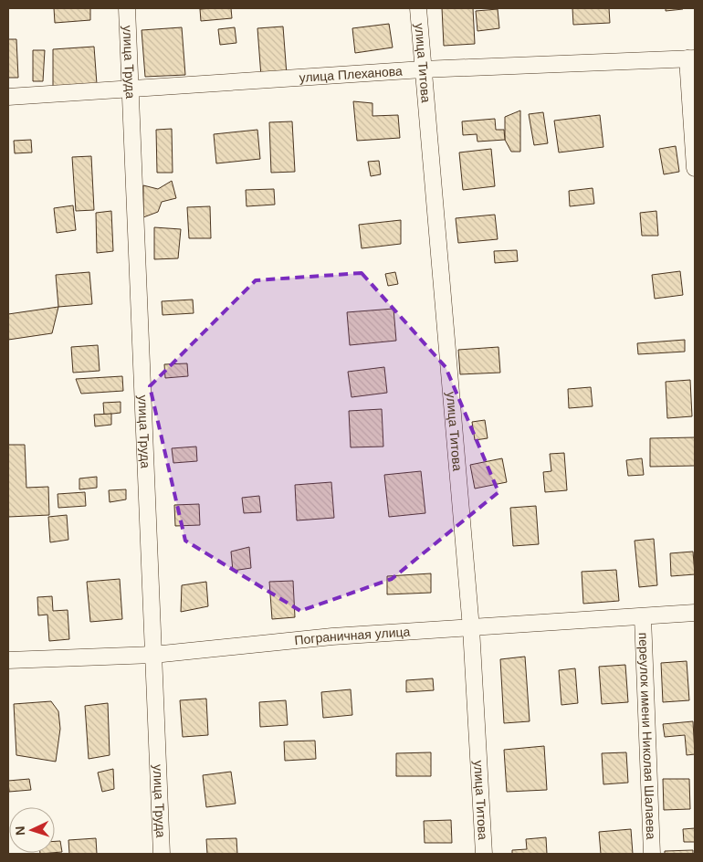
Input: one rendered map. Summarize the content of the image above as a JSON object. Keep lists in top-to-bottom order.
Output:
{
  "streets": {
    "street": [
      "улица Труда",
      "улица Титова",
      "улица Плеханова",
      "Пограничная улица",
      "переулок имени Николая Шалаева"
    ]
  },
  "crossings": [
    ["улица Труда", "улица Плеханова"],
    ["улица Труда", "Пограничная улица"],
    ["улица Титова", "улица Плеханова"],
    ["улица Титова", "Пограничная улица"],
    ["Пограничная улица", "переулок имени Николая Шалаева"]
  ],
  "north": "left"
}
